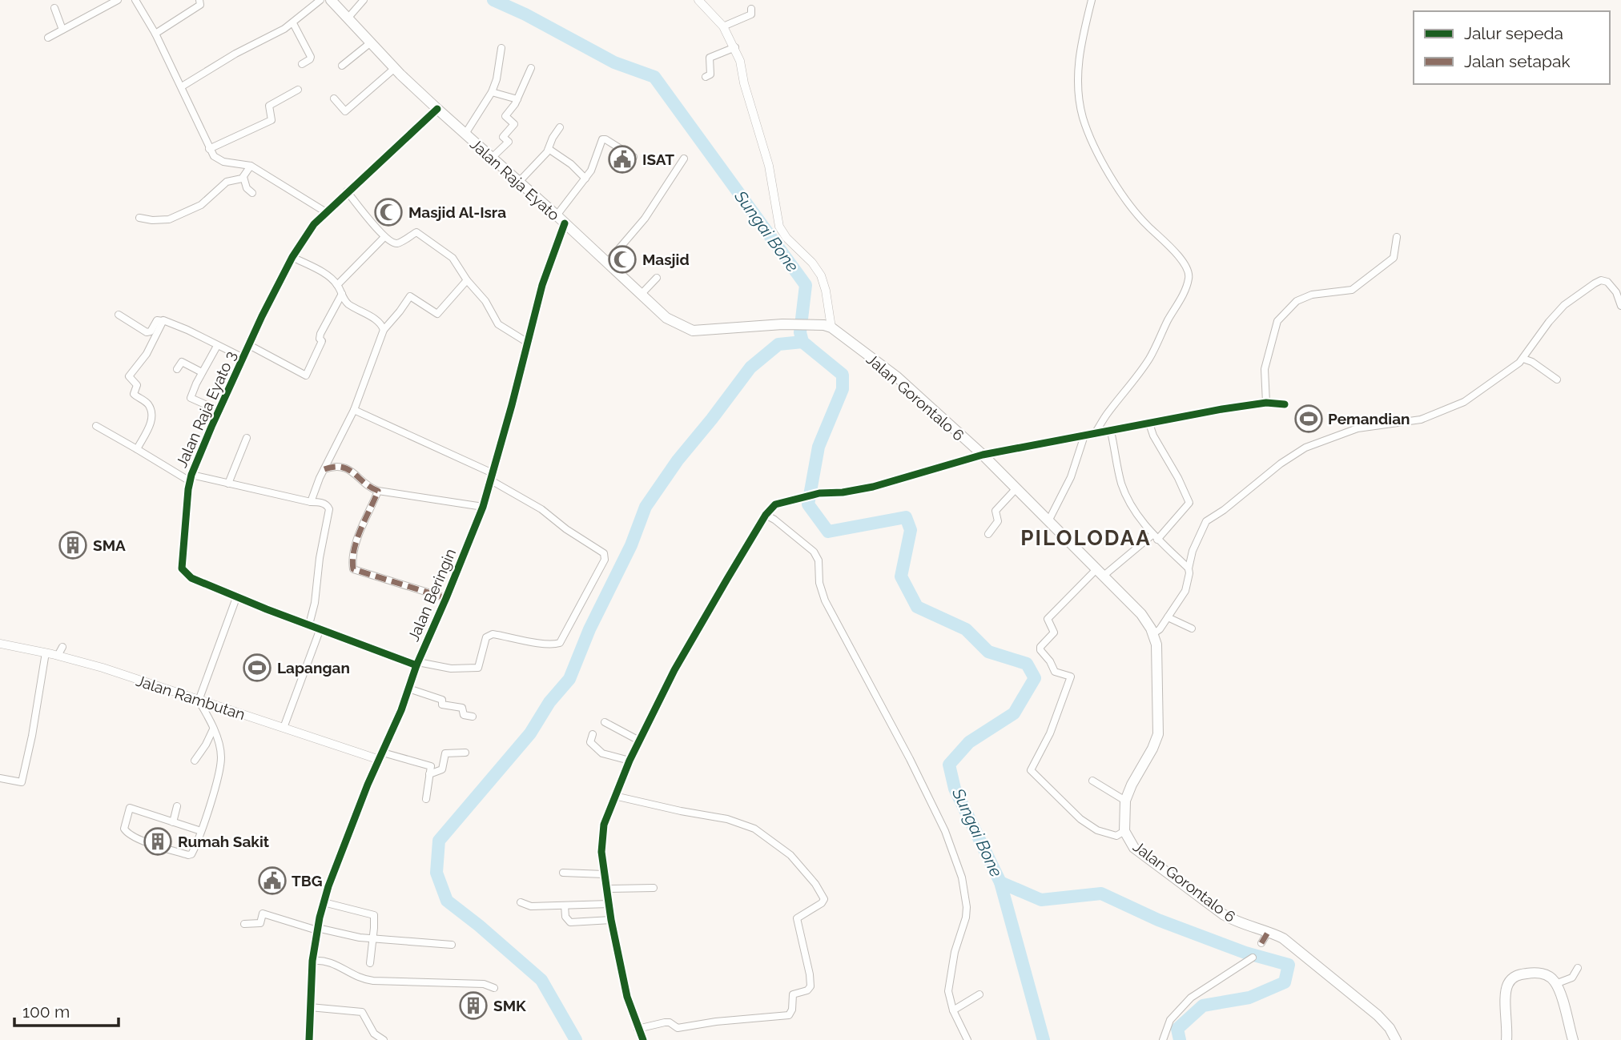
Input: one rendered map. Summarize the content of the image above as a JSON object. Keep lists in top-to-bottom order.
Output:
{
  "streets": {
    "main road": ["Jalan Raja Eyato", "Jalan Gorontalo 6"],
    "street": ["Jalan Raja Eyato 3", "Jalan Beringin", "Jalan Rambutan"]
  },
  "crossings": [
    ["Jalan Raja Eyato", "Jalan Gorontalo 6"],
    ["Jalan Raja Eyato", "Jalan Raja Eyato 3"],
    ["Jalan Raja Eyato", "Jalan Beringin"],
    ["Jalan Raja Eyato 3", "Jalan Beringin"],
    ["Jalan Beringin", "Jalan Rambutan"]
  ],
  "districts": ["PILOLODAA"],
  "water": ["Sungai Bone"],
  "places": {
    "public building": ["ISAT", "TBG"],
    "mosque": ["Masjid Al-Isra", "Masjid"],
    "sports": ["Pemandian", "Lapangan"],
    "building": ["SMA", "Rumah Sakit", "SMK"]
  },
  "legend": ["Jalur sepeda", "Jalan setapak"],
  "scale_bar": "100 m"
}
